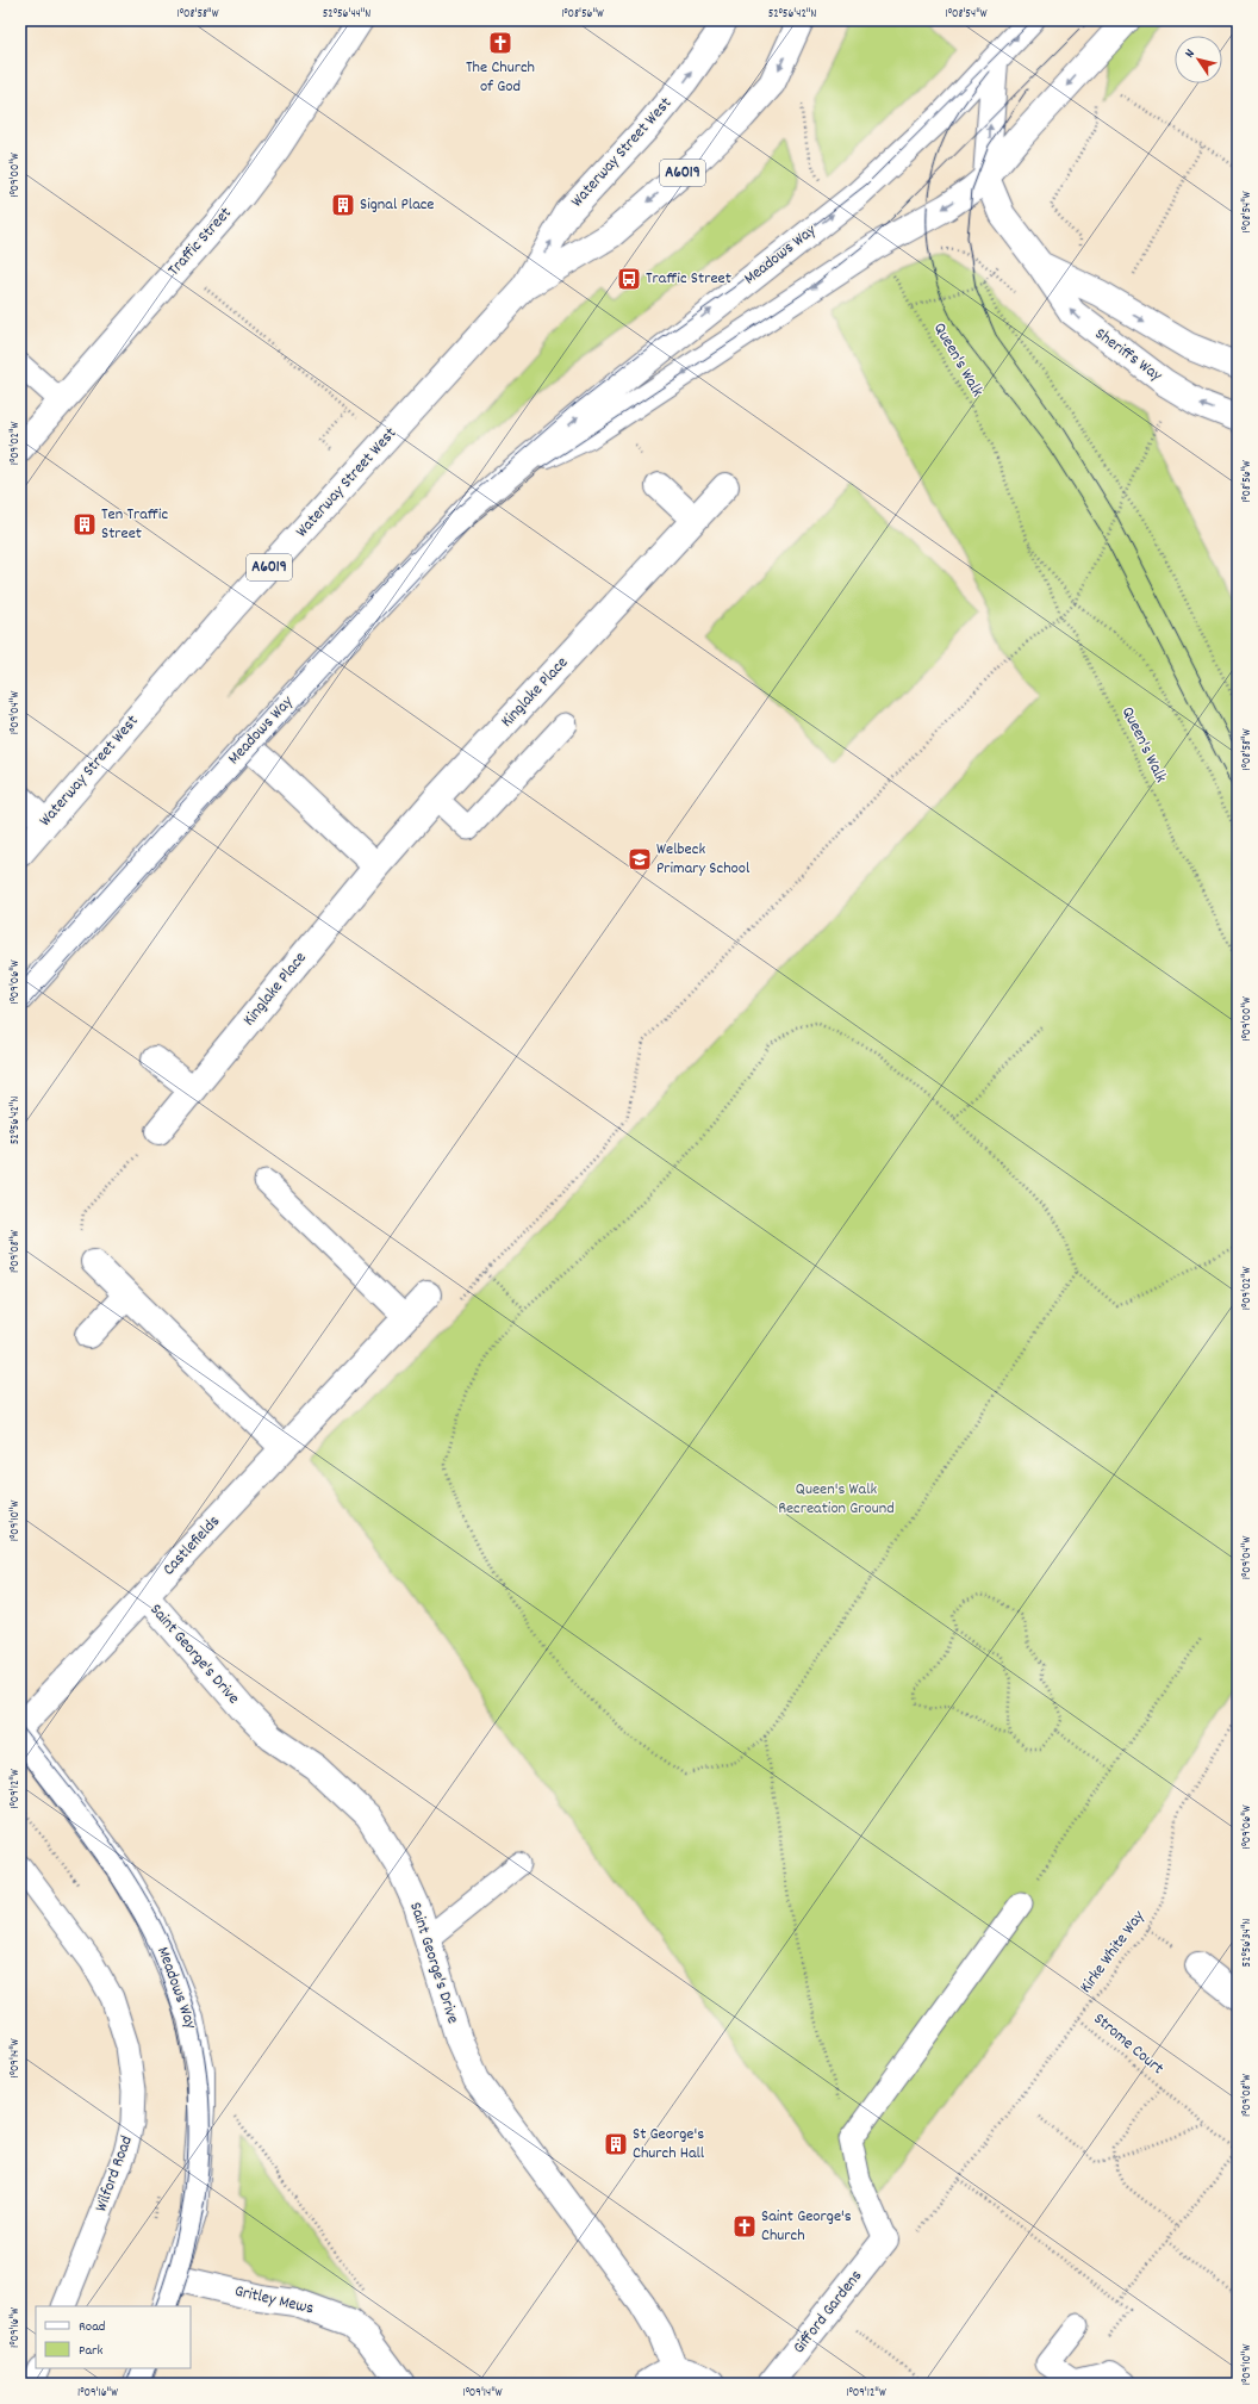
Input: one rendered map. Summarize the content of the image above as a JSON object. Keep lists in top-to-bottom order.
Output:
{
  "streets": {
    "street": [
      "Waterway Street West",
      "A6019",
      "Traffic Street",
      "Meadows Way",
      "Sheriffs Way",
      "Kinglake Place",
      "Castlefields",
      "Saint George's Drive",
      "Gritley Mews",
      "Gifford Gardens"
    ],
    "lane": ["Wilford Road"],
    "path": ["Queen's Walk", "Kirke White Way", "Strome Court"]
  },
  "crossings": [
    ["Meadows Way", "Sheriffs Way"],
    ["Meadows Way", "Queen's Walk"],
    ["Meadows Way", "Gritley Mews"],
    ["Castlefields", "Saint George's Drive"],
    ["Kirke White Way", "Strome Court"]
  ],
  "parks": ["Queen's Walk Recreation Ground"],
  "places": {
    "church": ["The Church of God", "Saint George's Church"],
    "building": ["Signal Place", "Ten Traffic Street", "St George's Church Hall"],
    "bus stop": ["Traffic Street"],
    "school or university": ["Welbeck Primary School"]
  },
  "legend": ["Road", "Park"],
  "north": "top left",
  "coordinates": [
    "1°08'58\"W",
    "52°56'44\"N",
    "1°08'56\"W",
    "52°56'42\"N",
    "1°08'54\"W",
    "1°09'00\"W",
    "1°09'02\"W",
    "1°09'04\"W",
    "1°09'06\"W",
    "1°09'08\"W",
    "1°09'10\"W",
    "1°09'12\"W",
    "52°56'34\"N",
    "1°09'14\"W",
    "1°09'16\"W"
  ]
}
